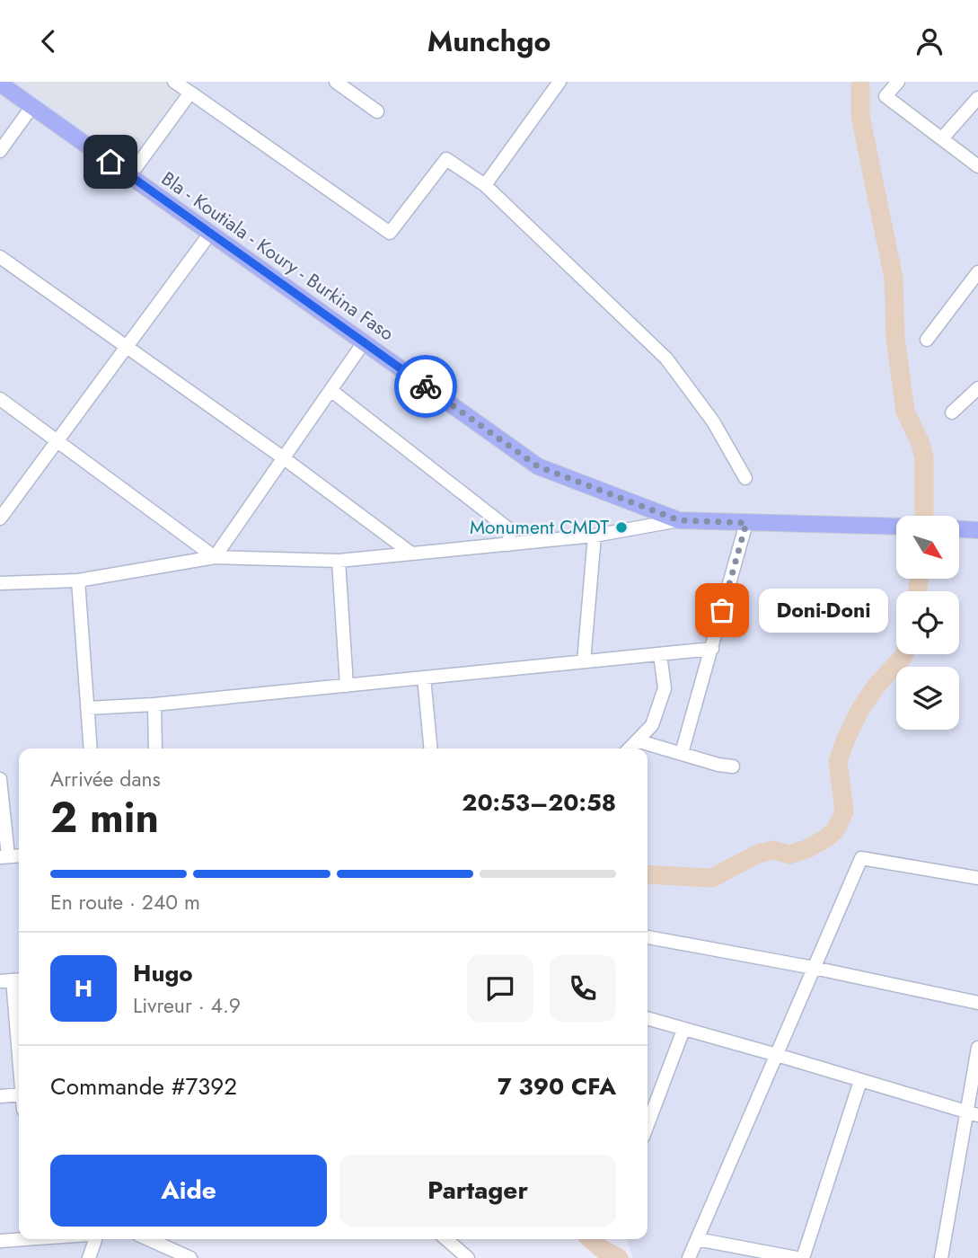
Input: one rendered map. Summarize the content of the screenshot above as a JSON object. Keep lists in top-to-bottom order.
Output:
{
  "streets": {
    "main road": ["Bla - Koutiala - Koury - Burkina Faso"]
  },
  "places": ["Monument CMDT", "Doni-Doni"],
  "north": "bottom right",
  "page": {
    "header": "Munchgo",
    "bubble": "Doni-Doni",
    "heading": ["2 min", "Arrivée dans", "20:53–20:58"],
    "panel": [
      "Hugo",
      "Livreur · 4.9",
      "Commande #7392",
      "7 390 CFA"
    ],
    "bar": "En route · 240 m",
    "round": "H",
    "buttons": ["Aide", "Partager"]
  }
}
